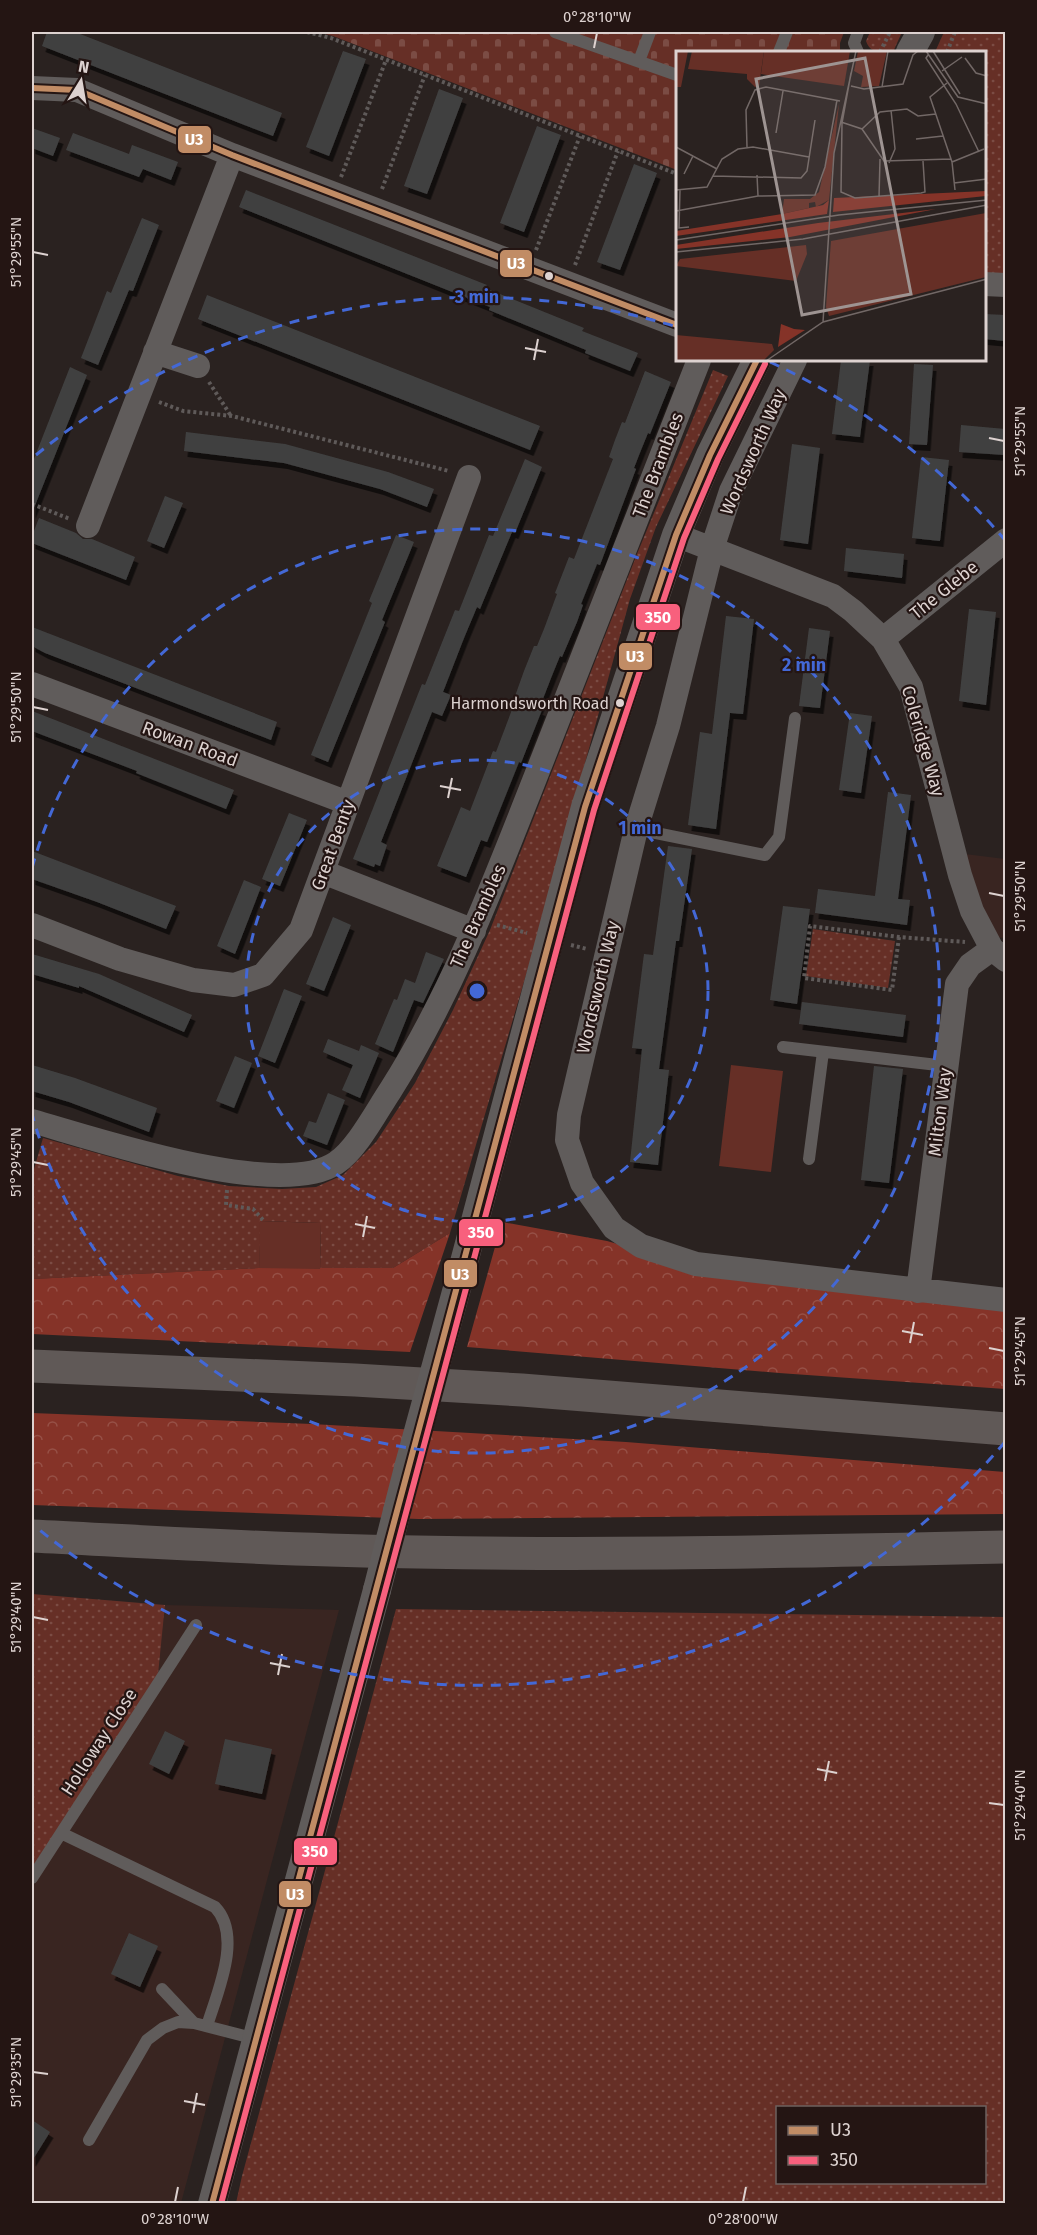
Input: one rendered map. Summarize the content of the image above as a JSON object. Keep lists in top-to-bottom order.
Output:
{
  "streets": {
    "street": [
      "Wordsworth Way",
      "The Brambles",
      "The Glebe",
      "Coleridge Way",
      "Rowan Road",
      "Great Benty",
      "Milton Way"
    ],
    "lane": ["Holloway Close"]
  },
  "crossings": [
    ["Wordsworth Way", "Coleridge Way"],
    ["Wordsworth Way", "Milton Way"],
    ["The Glebe", "Coleridge Way"],
    ["Coleridge Way", "Milton Way"],
    ["Rowan Road", "Great Benty"]
  ],
  "places": ["Harmondsworth Road"],
  "lines": ["transit line U3", "transit line 350"],
  "legend": ["U3", "350"],
  "north": "top",
  "coordinates": [
    "0°28'10\"W",
    "51°29'55\"N",
    "51°29'50\"N",
    "51°29'45\"N",
    "51°29'40\"N",
    "51°29'35\"N",
    "0°28'00\"W"
  ],
  "rings": ["3 min", "2 min", "1 min"]
}
